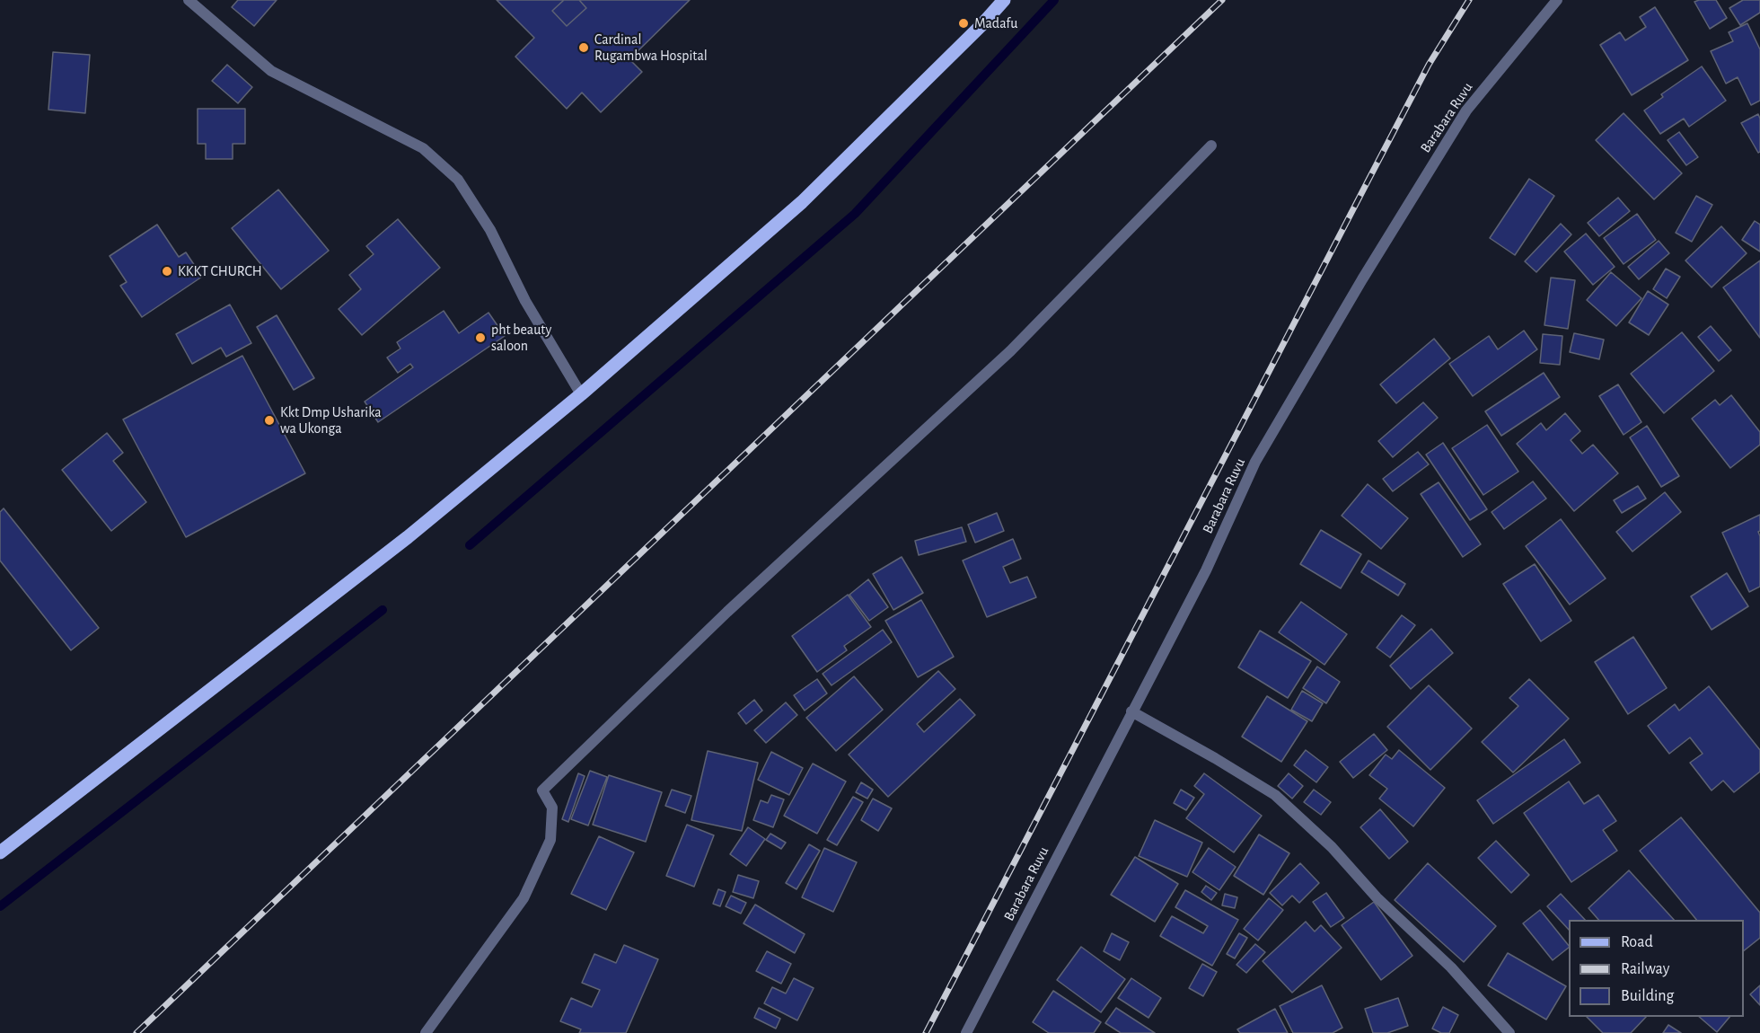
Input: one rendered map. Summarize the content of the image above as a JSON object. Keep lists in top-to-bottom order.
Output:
{
  "streets": {
    "street": ["Barabara Ruvu"]
  },
  "places": [
    "Madafu",
    "Cardinal Rugambwa Hospital",
    "KKKT CHURCH",
    "pht beauty saloon",
    "Kkt Dmp Usharika wa Ukonga"
  ],
  "legend": ["Road", "Railway", "Building"]
}
